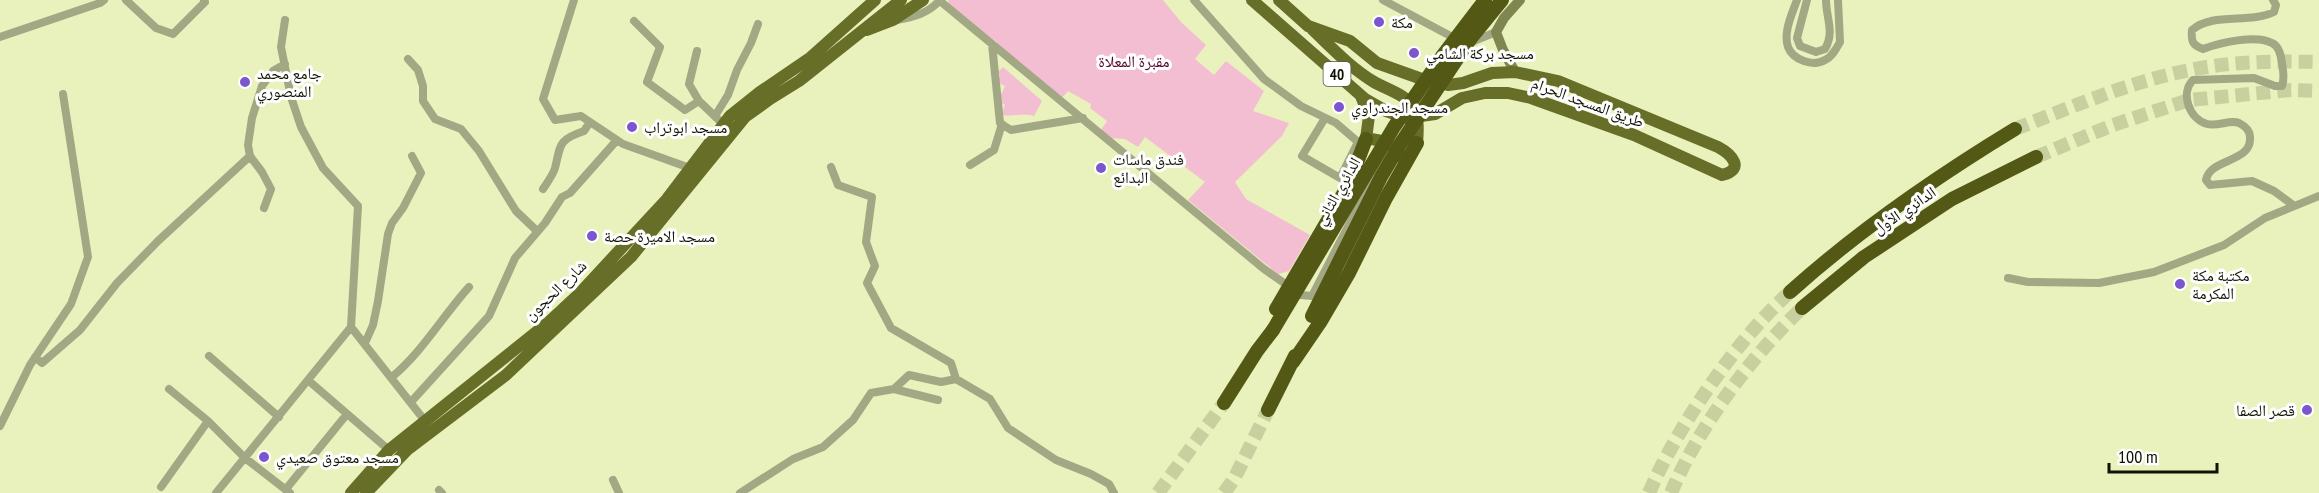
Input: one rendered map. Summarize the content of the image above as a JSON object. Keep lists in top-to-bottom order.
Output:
{
  "streets": {
    "highway": ["الدائري الثاني", "الدائري الأول"],
    "main road": ["40", "طريق المسجد الحرام", "شارع الحجون"]
  },
  "parks": ["مقبرة المعلاة"],
  "places": [
    "مكة",
    "مسجد بركة الشامي",
    "جامع محمد المنصوري",
    "مسجد الجندراوي",
    "مسجد ابوتراب",
    "فندق ماسات البدائع",
    "مسجد الاميرة حصة",
    "مكتبة مكة المكرمة",
    "قصر الصفا",
    "مسجد معتوق صعيدي"
  ],
  "scale_bar": "100 m"
}
